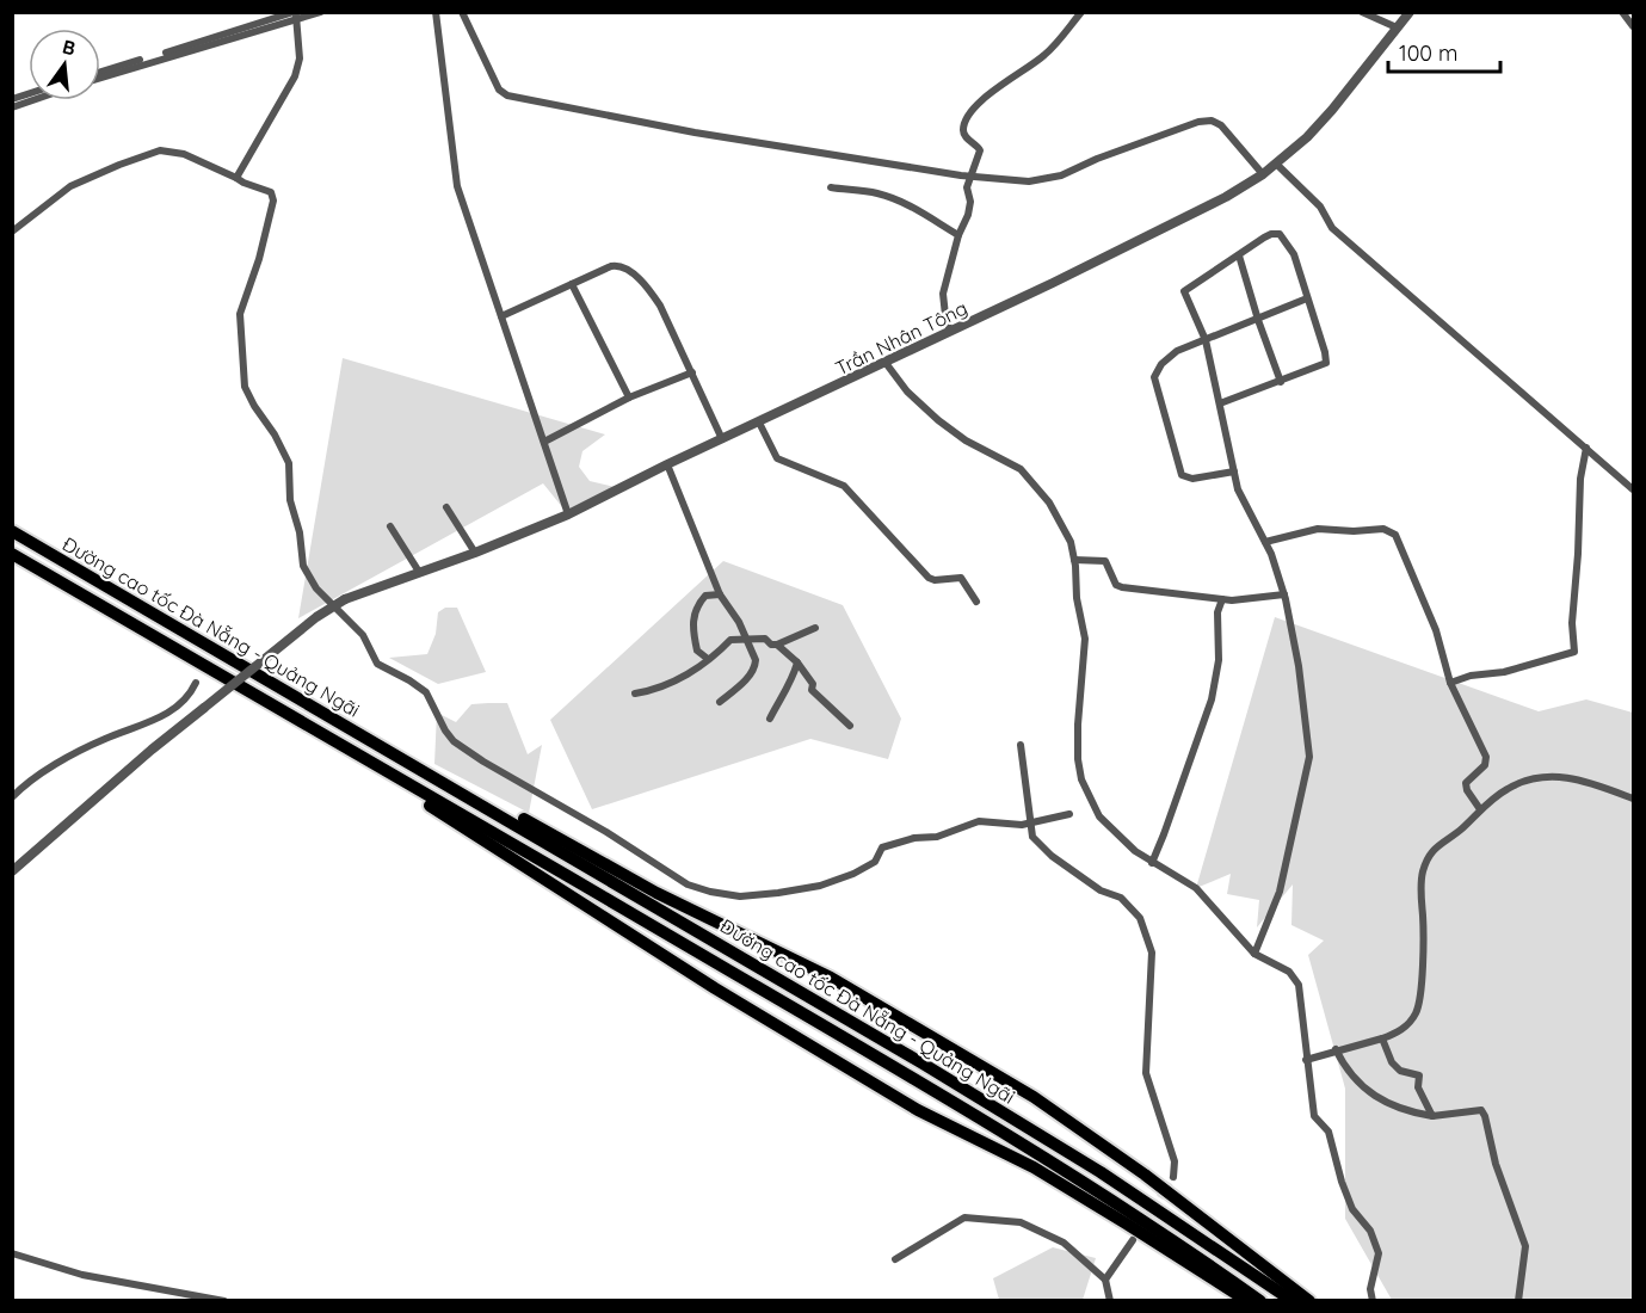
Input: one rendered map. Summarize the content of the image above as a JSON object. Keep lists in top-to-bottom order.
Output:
{
  "streets": {
    "highway": ["Đường cao tốc Đà Nẵng - Quảng Ngãi"],
    "street": ["Trần Nhân Tông"]
  },
  "scale_bar": "100 m",
  "north": "top"
}
